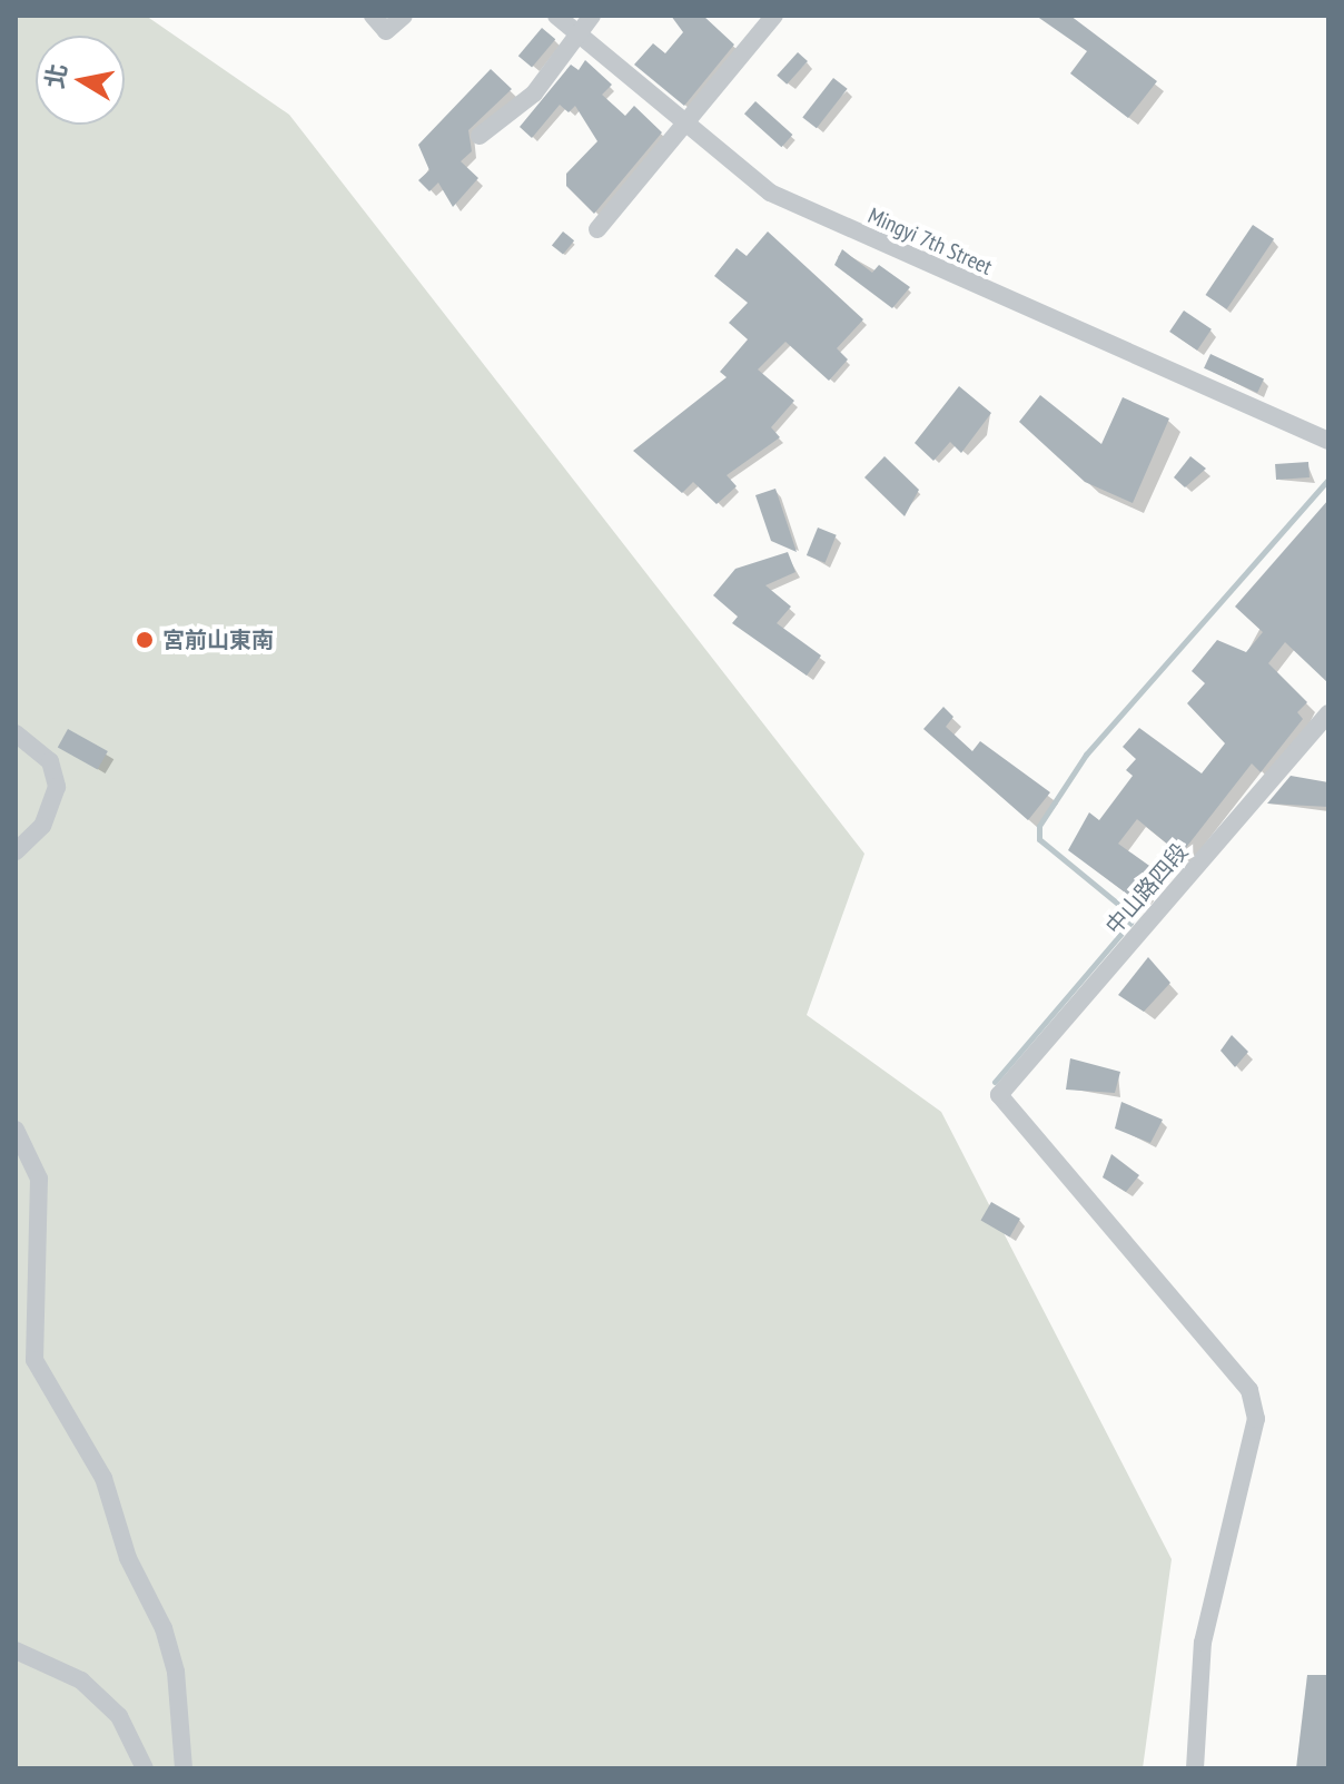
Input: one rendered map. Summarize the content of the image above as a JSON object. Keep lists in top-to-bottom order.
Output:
{
  "streets": {
    "street": ["Mingyi 7th Street", "中山路四段"]
  },
  "places": ["宮前山東南"],
  "north": "left"
}
